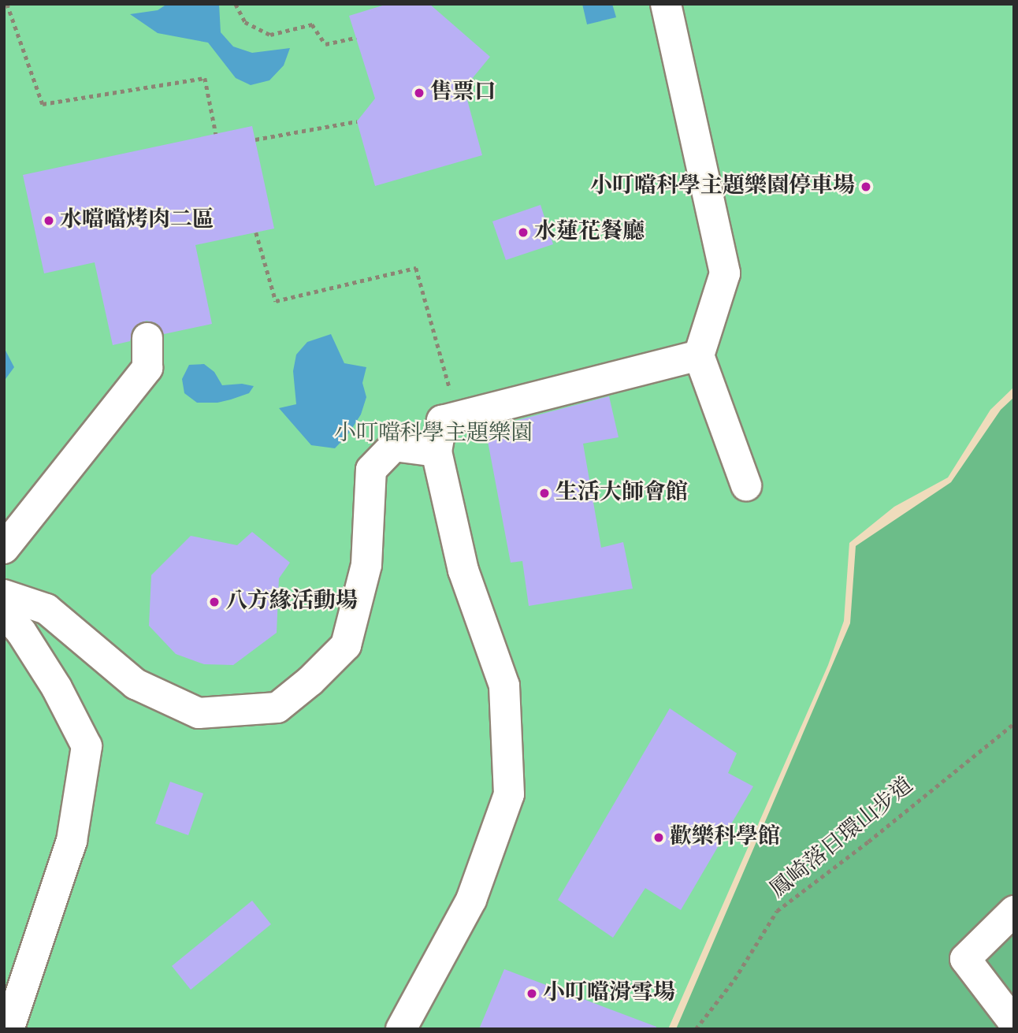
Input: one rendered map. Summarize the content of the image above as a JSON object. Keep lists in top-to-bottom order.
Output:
{
  "streets": {
    "path": ["鳳崎落日環山步道"]
  },
  "parks": ["小叮噹科學主題樂園"],
  "places": [
    "售票口",
    "小叮噹科學主題樂園停車場",
    "水噹噹烤肉二區",
    "水蓮花餐廳",
    "生活大師會館",
    "八方緣活動場",
    "歡樂科學館",
    "小叮噹滑雪場"
  ]
}
